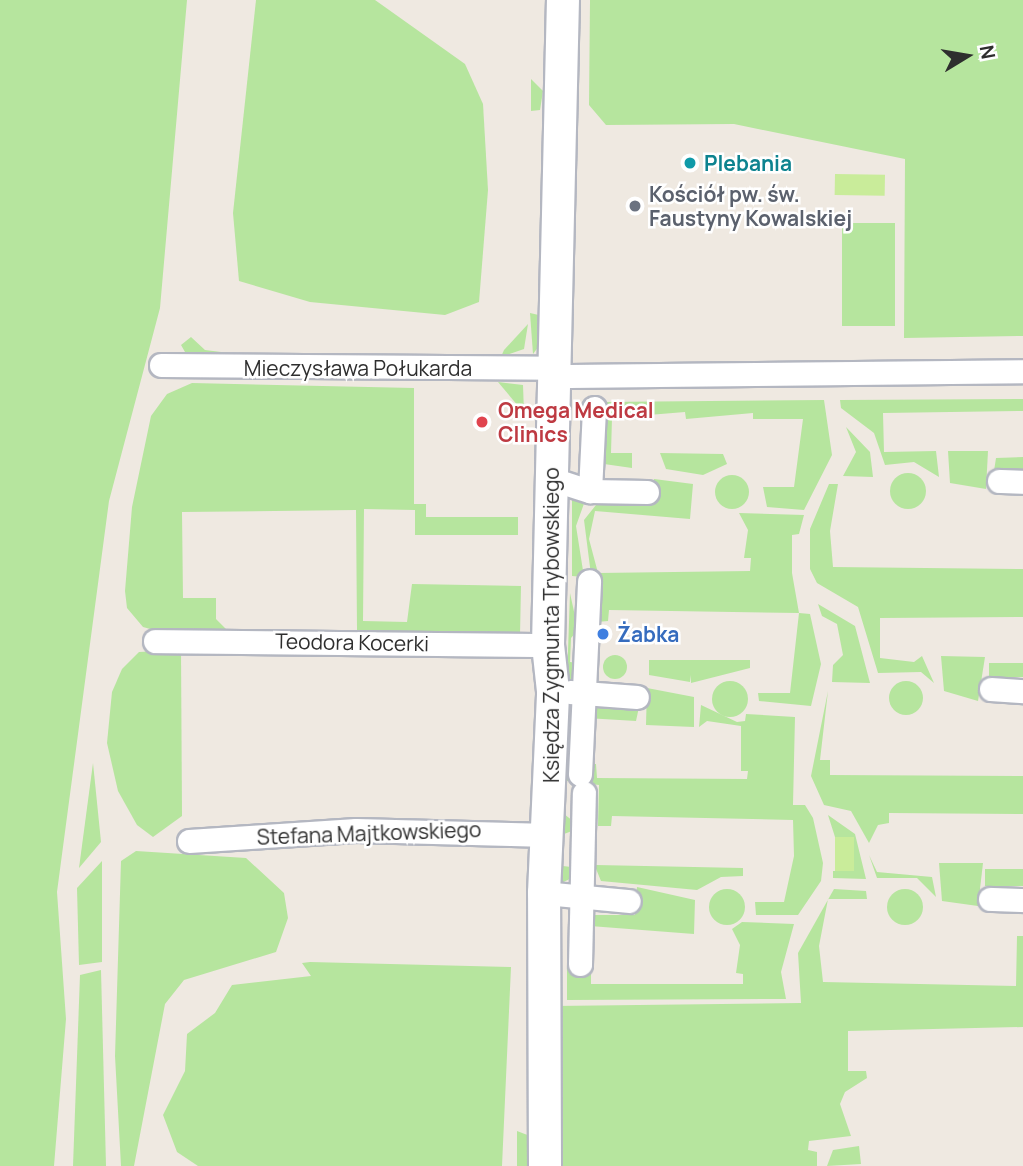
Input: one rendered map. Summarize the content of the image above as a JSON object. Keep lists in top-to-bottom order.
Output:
{
  "streets": {
    "street": [
      "Mieczysława Połukarda",
      "Księdza Zygmunta Trybowskiego",
      "Teodora Kocerki",
      "Stefana Majtkowskiego"
    ]
  },
  "crossings": [
    ["Mieczysława Połukarda", "Księdza Zygmunta Trybowskiego"],
    ["Księdza Zygmunta Trybowskiego", "Teodora Kocerki"],
    ["Księdza Zygmunta Trybowskiego", "Stefana Majtkowskiego"]
  ],
  "places": [
    "Plebania",
    "Kościół pw. św. Faustyny Kowalskiej",
    "Omega Medical Clinics",
    "Żabka"
  ],
  "north": "right"
}
